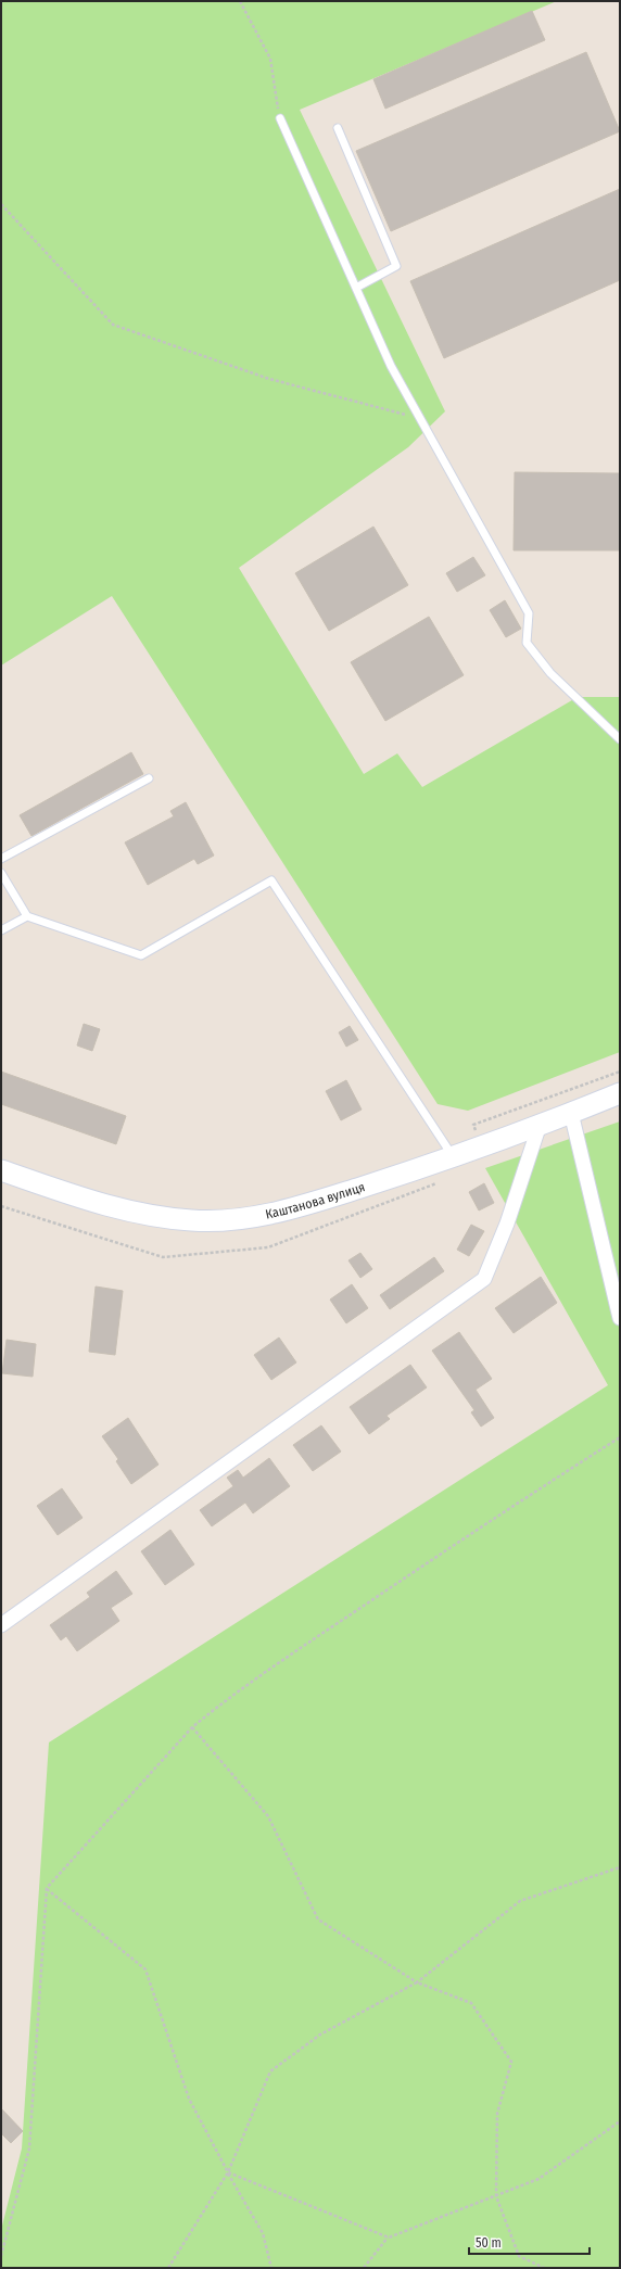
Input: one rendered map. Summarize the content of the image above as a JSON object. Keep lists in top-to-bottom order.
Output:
{
  "streets": {
    "main road": ["Каштанова вулиця"]
  },
  "scale_bar": "50 m"
}
